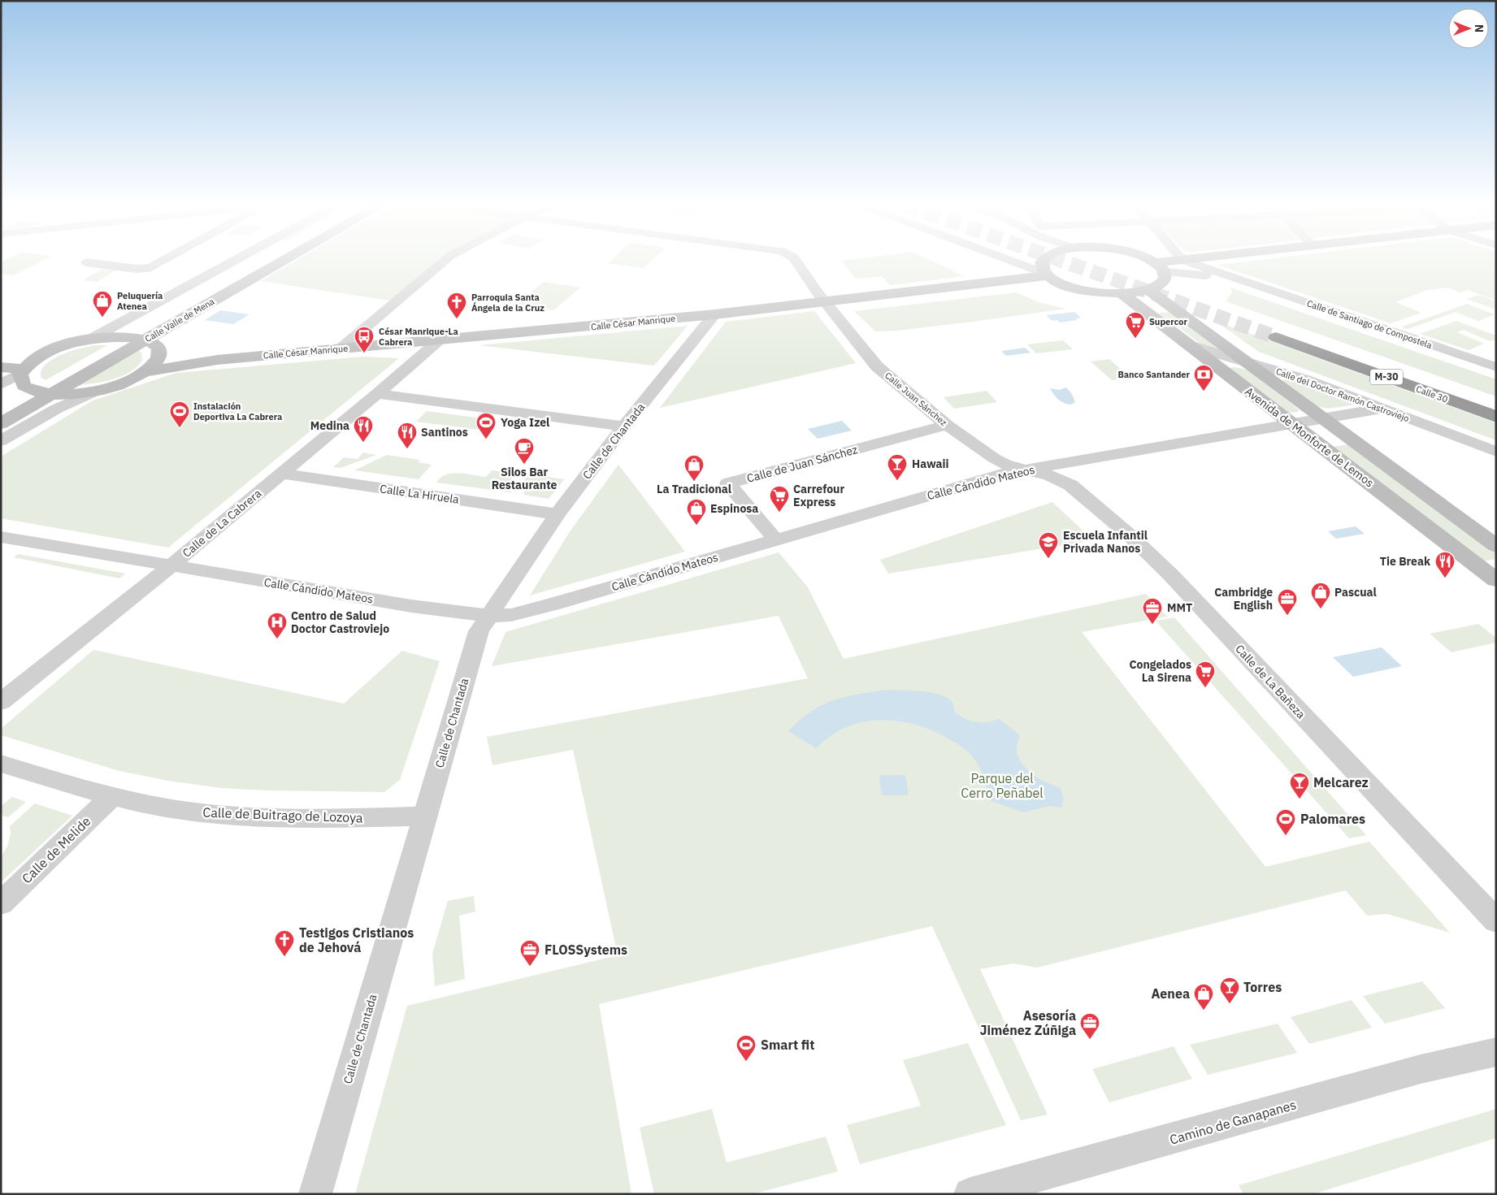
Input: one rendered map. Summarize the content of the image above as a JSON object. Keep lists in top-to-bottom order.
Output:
{
  "streets": {
    "highway": ["M-30", "Calle 30"],
    "street": [
      "Calle Valle de Mena",
      "Calle César Manrique",
      "Calle de Santiago de Compostela",
      "Calle del Doctor Ramón Castroviejo",
      "Calle Juan Sánchez",
      "Avenida de Monforte de Lemos",
      "Calle de Chantada",
      "Calle de Juan Sánchez",
      "Calle Cándido Mateos",
      "Calle La Hiruela",
      "Calle de La Cabrera",
      "Calle de La Bañeza",
      "Calle de Buitrago de Lozoya",
      "Calle de Melide",
      "Camino de Ganapanes"
    ]
  },
  "crossings": [
    ["Calle César Manrique", "Calle Juan Sánchez"],
    ["Calle César Manrique", "Calle de Chantada"],
    ["Calle César Manrique", "Calle de La Cabrera"],
    ["Calle del Doctor Ramón Castroviejo", "Avenida de Monforte de Lemos"],
    ["Calle del Doctor Ramón Castroviejo", "Calle Cándido Mateos"],
    ["Calle Juan Sánchez", "Calle de Juan Sánchez"],
    ["Calle Juan Sánchez", "Calle Cándido Mateos"],
    ["Calle Juan Sánchez", "Calle de La Bañeza"],
    ["Avenida de Monforte de Lemos", "Calle Cándido Mateos"],
    ["Calle de Chantada", "Calle Cándido Mateos"],
    ["Calle de Chantada", "Calle La Hiruela"],
    ["Calle de Chantada", "Calle de Buitrago de Lozoya"],
    ["Calle de Juan Sánchez", "Calle Cándido Mateos"],
    ["Calle Cándido Mateos", "Calle de La Cabrera"],
    ["Calle Cándido Mateos", "Calle de La Bañeza"],
    ["Calle La Hiruela", "Calle de La Cabrera"],
    ["Calle de Buitrago de Lozoya", "Calle de Melide"]
  ],
  "parks": ["Parque del Cerro Peñabel"],
  "places": {
    "shop": [
      "Peluquería Atenea",
      "La Tradicional",
      "Espinosa",
      "Pascual",
      "Aenea"
    ],
    "church": ["Parroquia Santa Ángela de la Cruz", "Testigos Cristianos de Jehová"],
    "supermarket": ["Supercor", "Carrefour Express", "Congelados La Sirena"],
    "bus stop": ["César Manrique-La Cabrera"],
    "bank": ["Banco Santander"],
    "sports": [
      "Instalación Deportiva La Cabrera",
      "Yoga Izel",
      "Palomares",
      "Smart fit"
    ],
    "restaurant": ["Medina", "Santinos", "Tie Break"],
    "cafe": ["Silos Bar Restaurante"],
    "bar": ["Hawaii", "Melcarez", "Torres"],
    "school or university": ["Escuela Infantil Privada Nanos"],
    "office": [
      "Cambridge English",
      "MMT",
      "FLOSSystems",
      "Asesoría Jiménez Zúñiga"
    ],
    "hospital": ["Centro de Salud Doctor Castroviejo"]
  },
  "north": "right"
}
